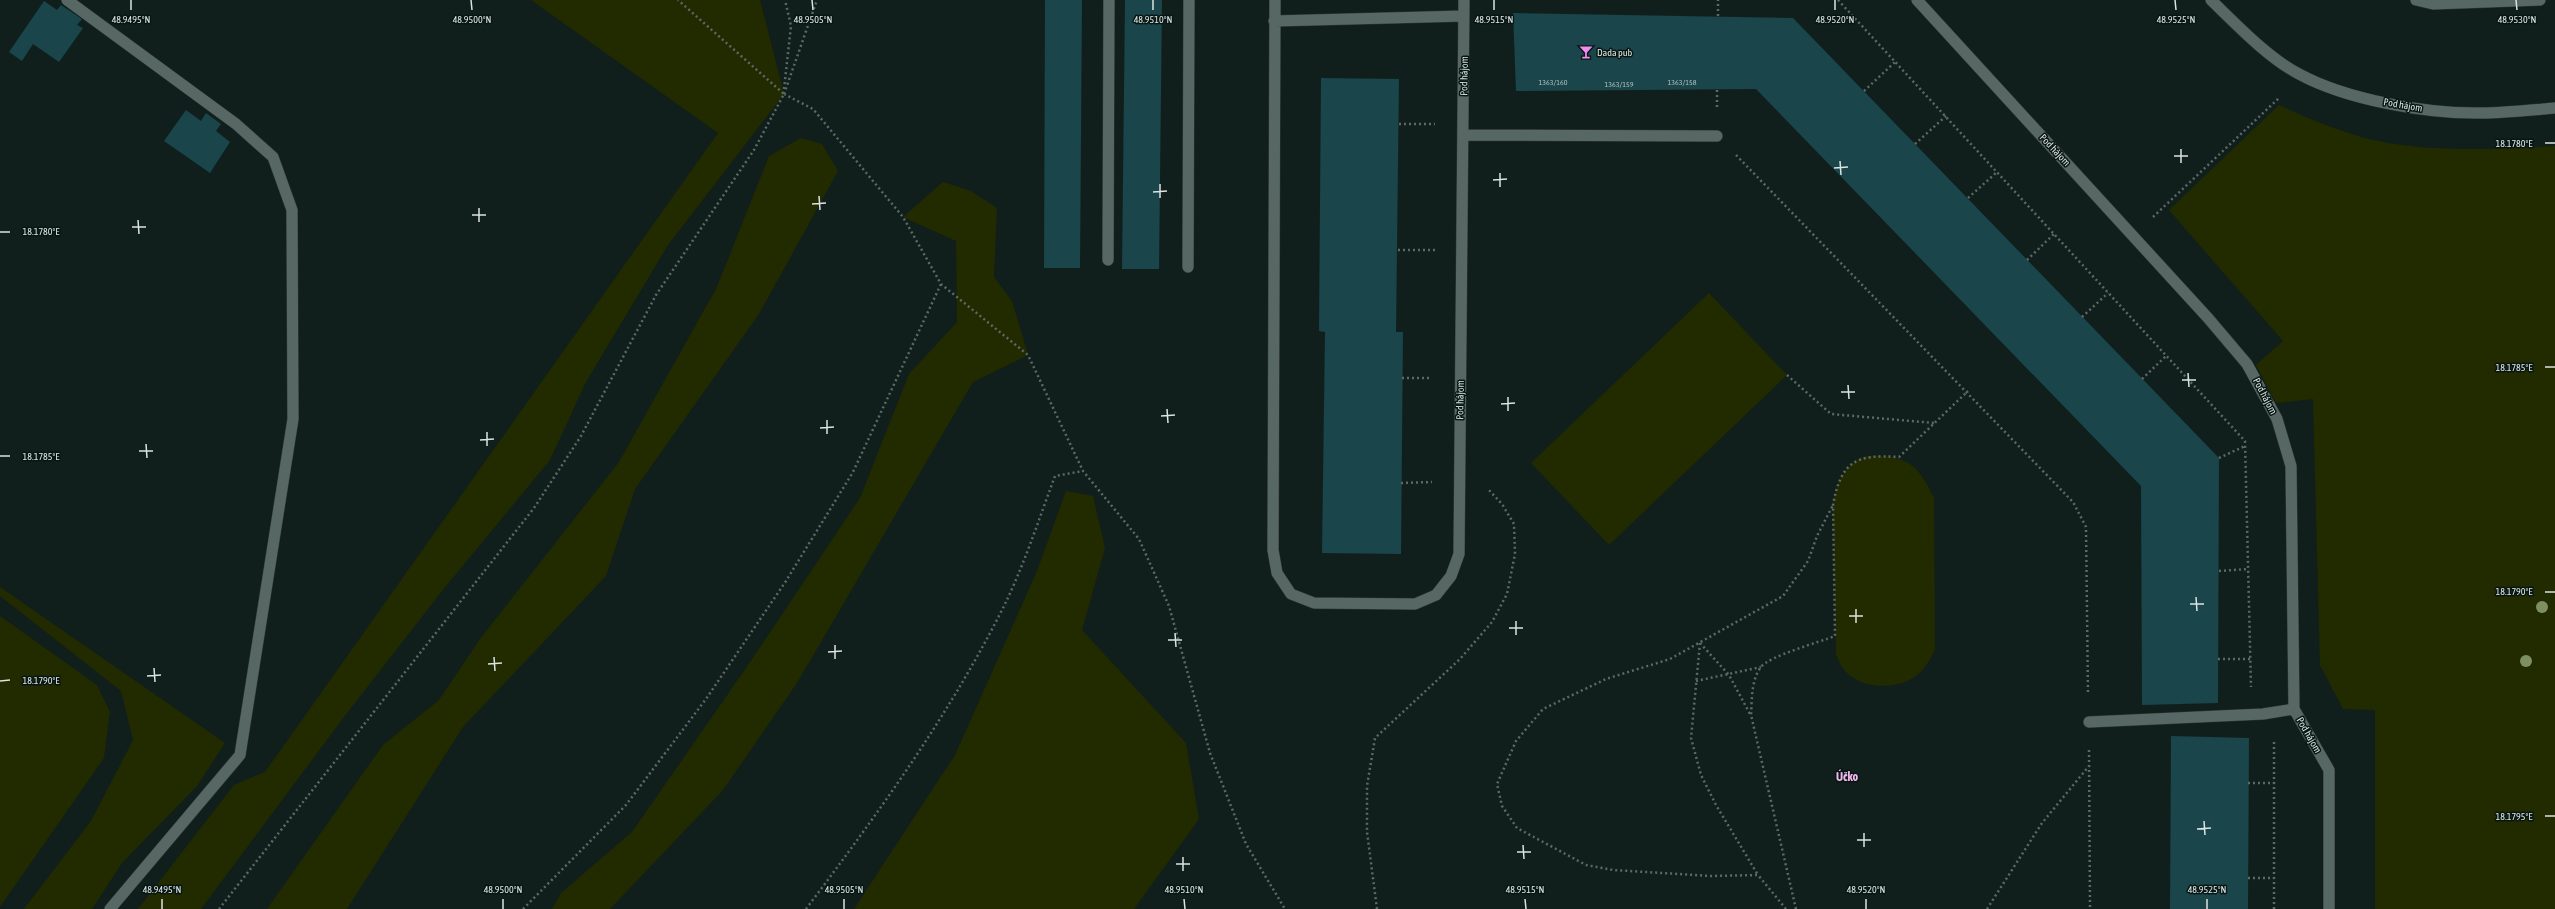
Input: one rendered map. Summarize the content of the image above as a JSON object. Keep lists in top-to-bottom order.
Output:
{
  "streets": {
    "street": ["Pod hájom"]
  },
  "districts": ["Účko"],
  "places": {
    "bar": ["Dada pub"]
  },
  "house_numbers": ["1363/160", "1363/158", "1363/159"],
  "coordinates": [
    "48.9495°N",
    "48.9500°N",
    "48.9505°N",
    "48.9510°N",
    "48.9515°N",
    "48.9520°N",
    "48.9525°N",
    "48.9530°N",
    "18.1780°E",
    "18.1785°E",
    "18.1790°E",
    "18.1795°E"
  ]
}
